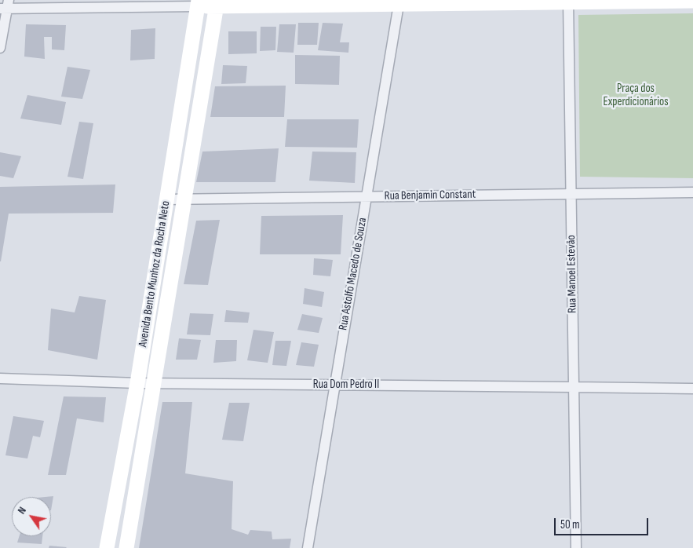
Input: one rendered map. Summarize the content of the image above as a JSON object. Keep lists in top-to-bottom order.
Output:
{
  "streets": {
    "main road": ["Avenida Bento Munhoz da Rocha Neto"],
    "street": [
      "Rua Benjamin Constant",
      "Rua Astolfo Macedo de Souza",
      "Rua Manoel Estevão",
      "Rua Dom Pedro II"
    ]
  },
  "crossings": [
    ["Rua Benjamin Constant", "Avenida Bento Munhoz da Rocha Neto"],
    ["Rua Benjamin Constant", "Rua Astolfo Macedo de Souza"],
    ["Rua Benjamin Constant", "Rua Manoel Estevão"],
    ["Avenida Bento Munhoz da Rocha Neto", "Rua Dom Pedro II"],
    ["Rua Astolfo Macedo de Souza", "Rua Dom Pedro II"],
    ["Rua Manoel Estevão", "Rua Dom Pedro II"]
  ],
  "parks": ["Praça dos Experdicionários"],
  "scale_bar": "50 m",
  "north": "top left"
}
